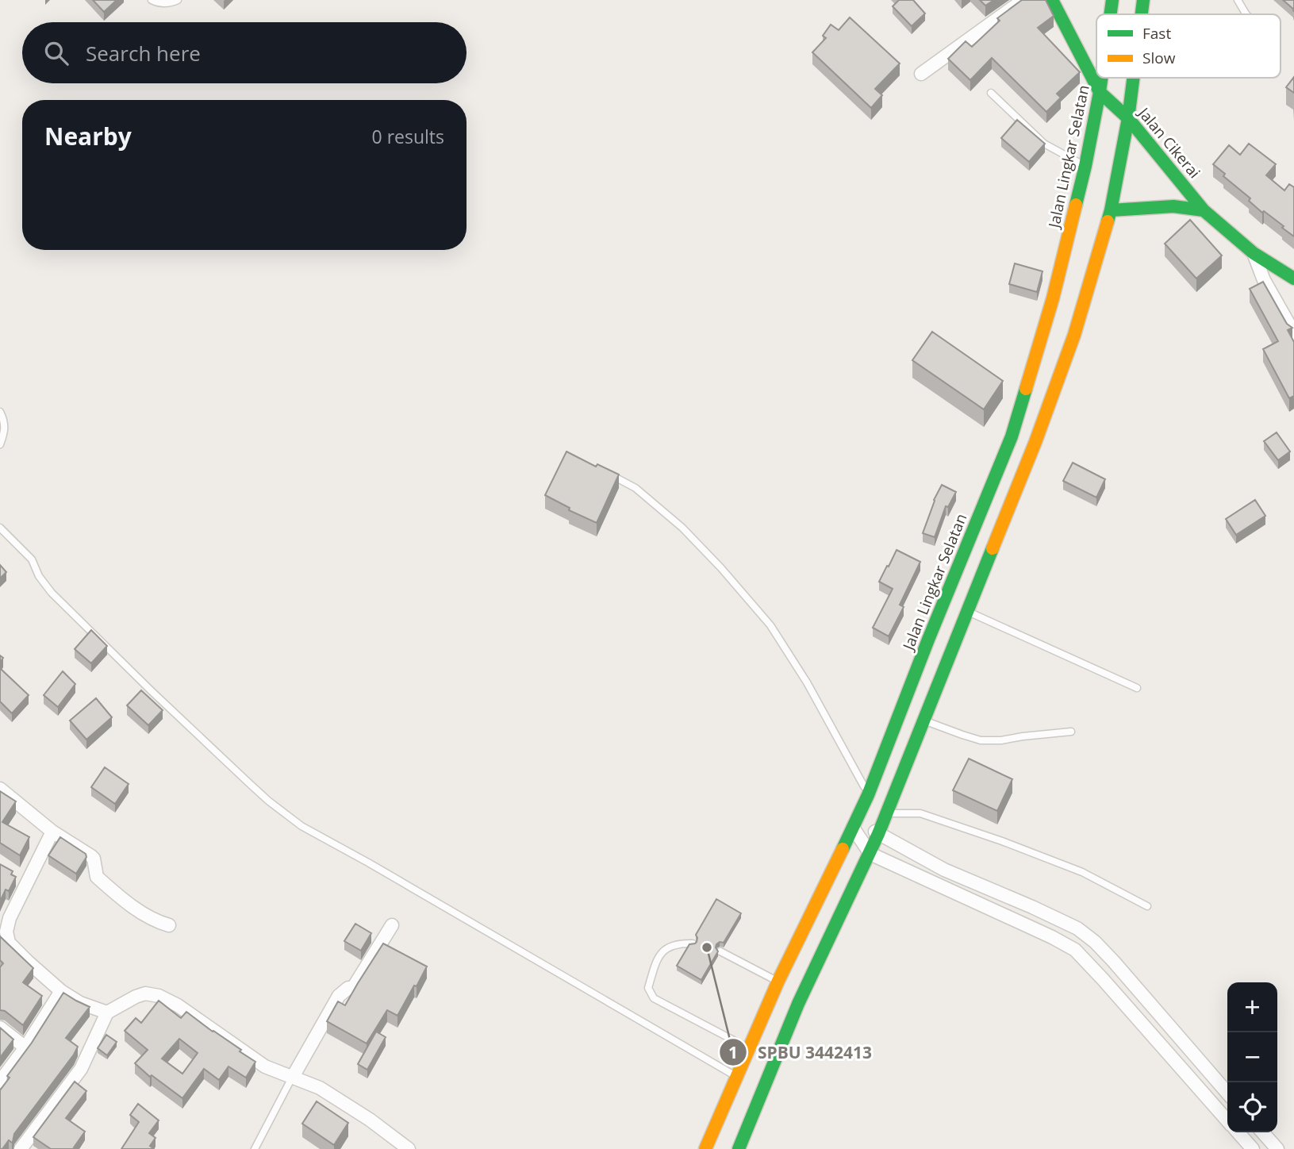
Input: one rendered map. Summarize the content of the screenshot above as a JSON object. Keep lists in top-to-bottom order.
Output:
{
  "streets": {
    "main road": ["Jalan Cikerai", "Jalan Lingkar Selatan"]
  },
  "crossings": [
    ["Jalan Cikerai", "Jalan Lingkar Selatan"]
  ],
  "places": ["SPBU 3442413"],
  "legend": ["Fast", "Slow"],
  "page": {
    "search": "Search here",
    "heading": ["Nearby", "0 results"],
    "map_buttons": ["+", "−"]
  }
}
